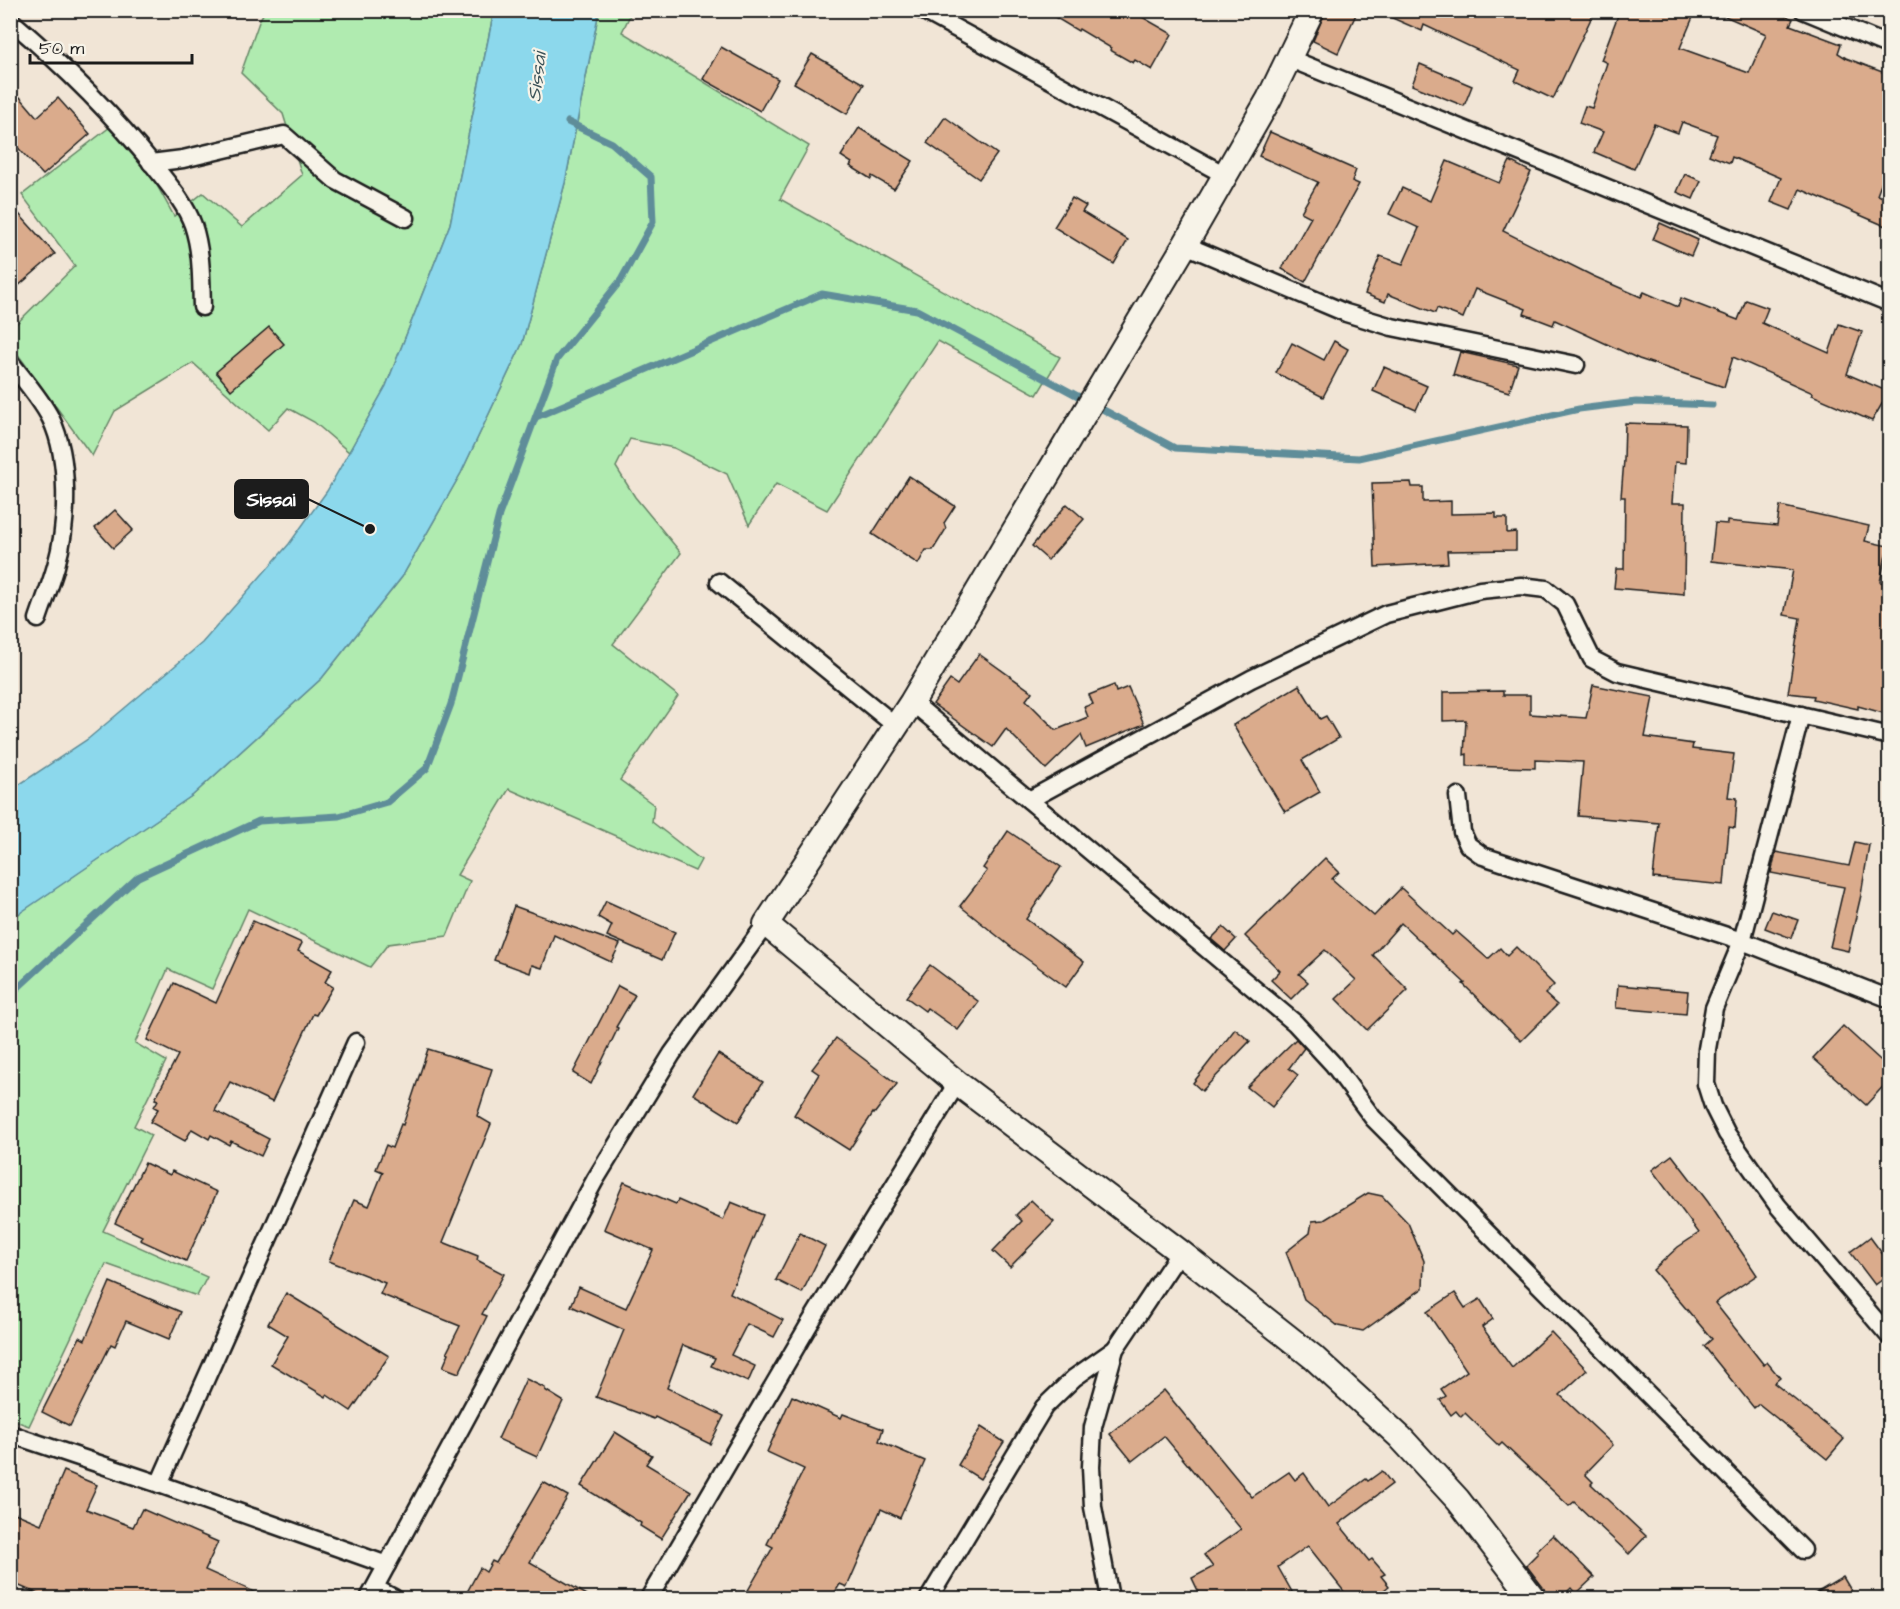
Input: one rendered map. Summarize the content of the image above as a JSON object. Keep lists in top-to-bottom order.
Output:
{
  "water": ["Sissai"],
  "places": ["Sissai"],
  "scale_bar": "50 m"
}
